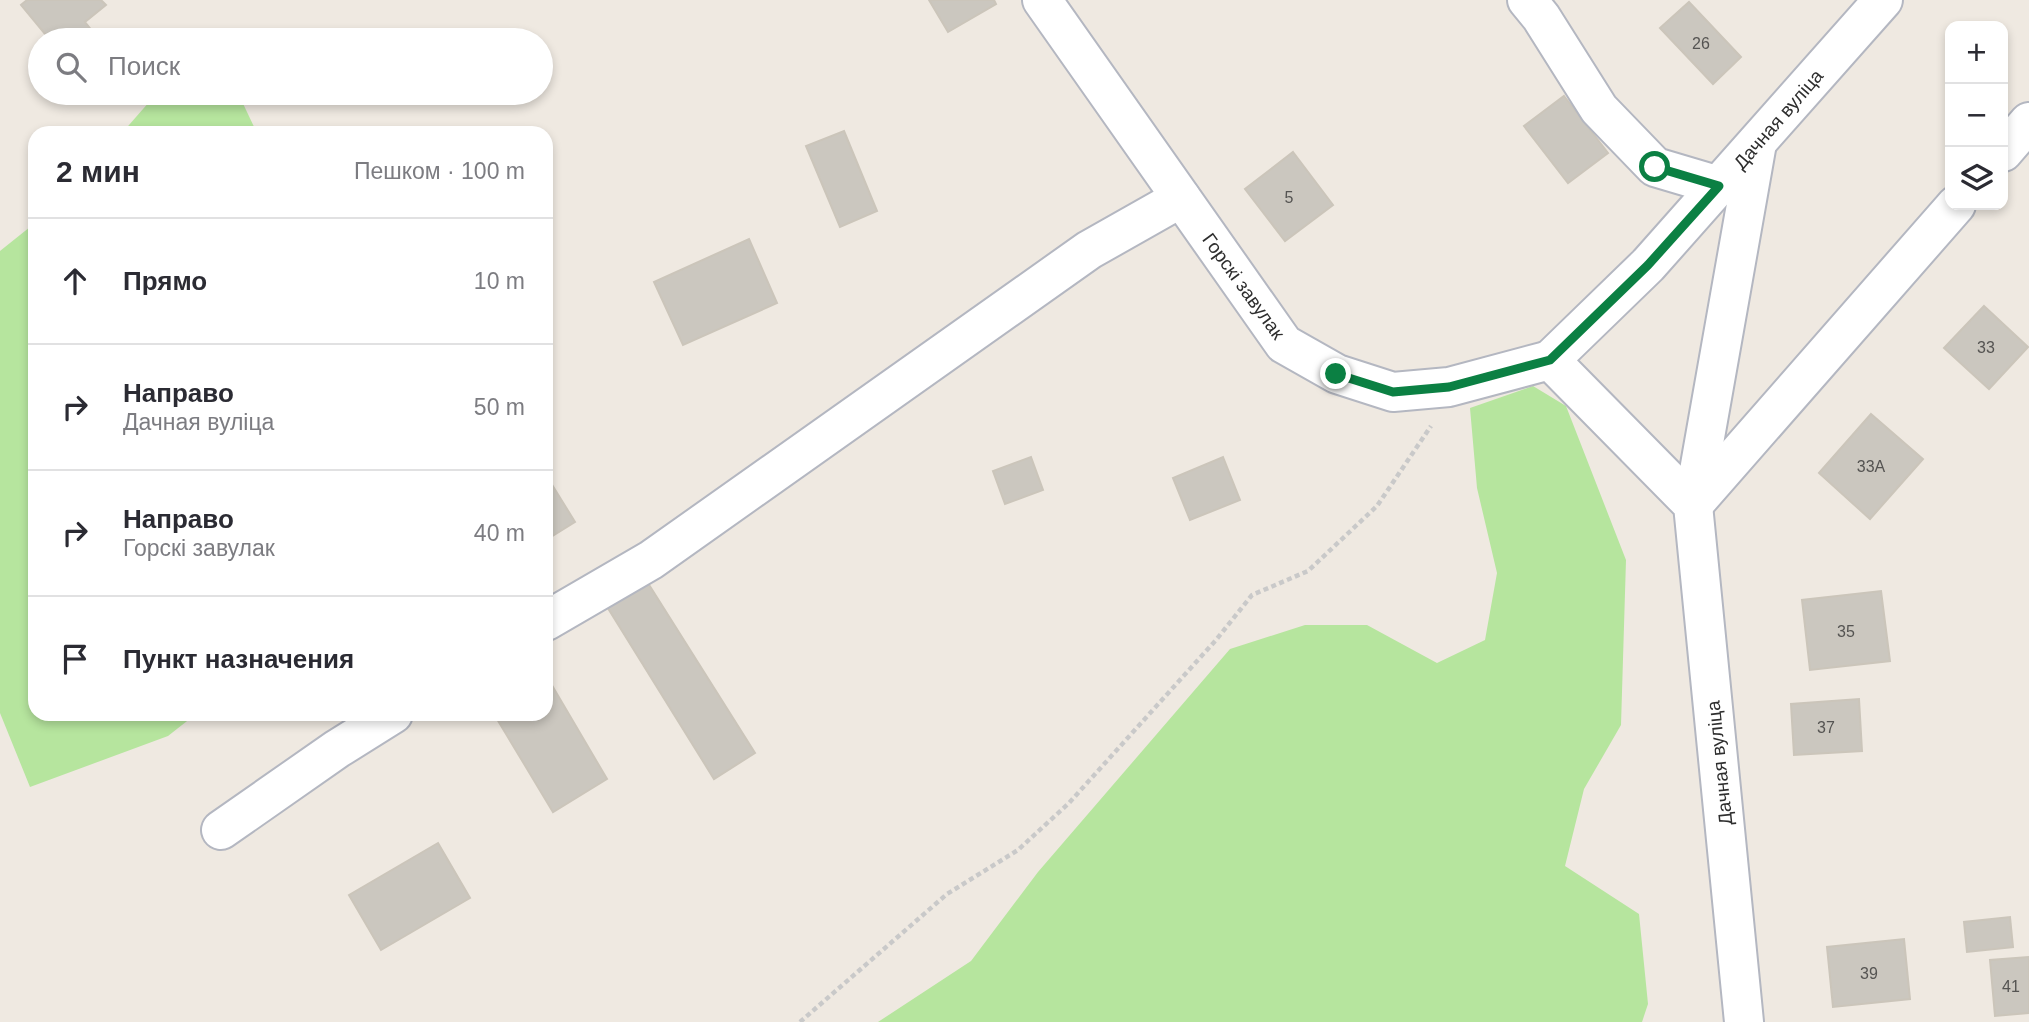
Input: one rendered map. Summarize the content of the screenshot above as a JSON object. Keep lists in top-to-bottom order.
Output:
{
  "streets": {
    "street": ["Дачная вуліца", "Горскі завулак"]
  },
  "crossings": [
    ["Дачная вуліца", "Горскі завулак"]
  ],
  "house_numbers": [
    "26",
    "5",
    "33",
    "33А",
    "35",
    "37",
    "39",
    "41"
  ],
  "page": {
    "map_buttons": ["+", "−"],
    "search": "Поиск",
    "heading": ["2 мин", "Пешком · 100 m"],
    "list": [
      ["Прямо", "10 m"],
      ["Направо", "Дачная вуліца", "50 m"],
      ["Направо", "Горскі завулак", "40 m"],
      "Пункт назначения"
    ]
  }
}
